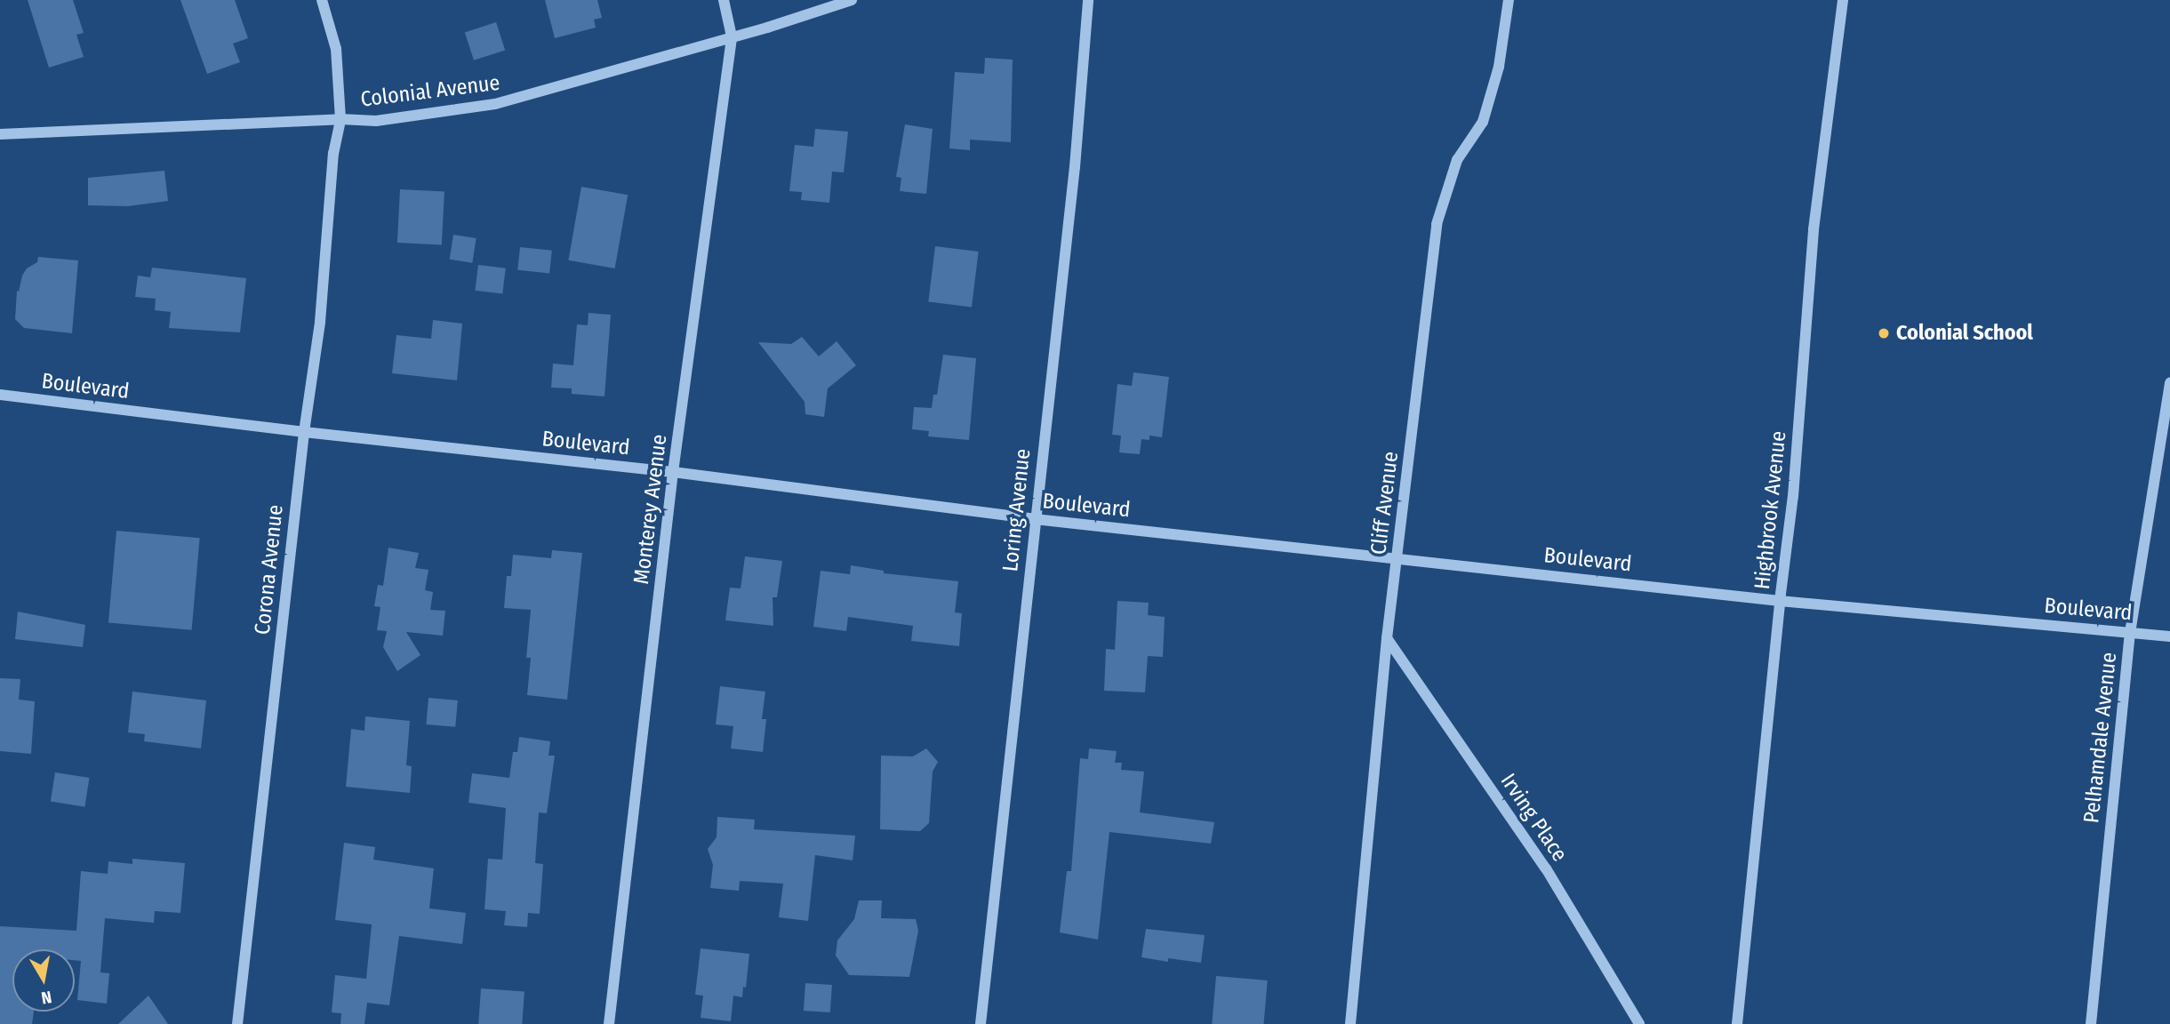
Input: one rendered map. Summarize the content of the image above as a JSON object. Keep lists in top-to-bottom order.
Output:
{
  "streets": {
    "street": [
      "Colonial Avenue",
      "Boulevard",
      "Cliff Avenue",
      "Monterey Avenue",
      "Loring Avenue",
      "Highbrook Avenue",
      "Corona Avenue",
      "Pelhamdale Avenue",
      "Irving Place"
    ]
  },
  "crossings": [
    ["Colonial Avenue", "Monterey Avenue"],
    ["Colonial Avenue", "Corona Avenue"],
    ["Boulevard", "Cliff Avenue"],
    ["Boulevard", "Monterey Avenue"],
    ["Boulevard", "Loring Avenue"],
    ["Boulevard", "Highbrook Avenue"],
    ["Boulevard", "Corona Avenue"],
    ["Boulevard", "Pelhamdale Avenue"],
    ["Cliff Avenue", "Irving Place"]
  ],
  "places": ["Colonial School"],
  "north": "bottom"
}
